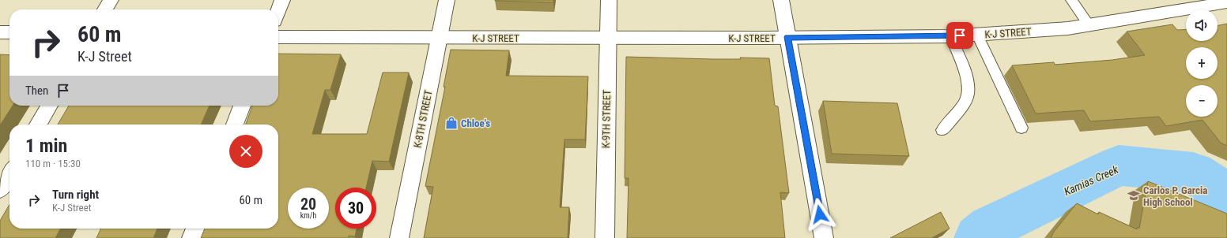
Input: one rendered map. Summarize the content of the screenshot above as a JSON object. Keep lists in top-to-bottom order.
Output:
{
  "streets": {
    "street": ["K-J STREET", "K-8TH STREET", "K-9TH STREET"]
  },
  "crossings": [
    ["K-J STREET", "K-8TH STREET"],
    ["K-J STREET", "K-9TH STREET"]
  ],
  "water": ["Kamias Creek"],
  "places": {
    "shop": ["Chloe's"],
    "school or university": ["Carlos P. Garcia High School"]
  },
  "page": {
    "map_buttons": ["+", "−"],
    "turn": ["60 m", "K-J Street"],
    "then": "Then",
    "heading": ["1 min", "110 m · 15:30"],
    "list": [
      {
        "name": "Turn right",
        "note": "K-J Street",
        "value": "60 m"
      }
    ],
    "speed": "20 km/h",
    "limit": "30"
  }
}
